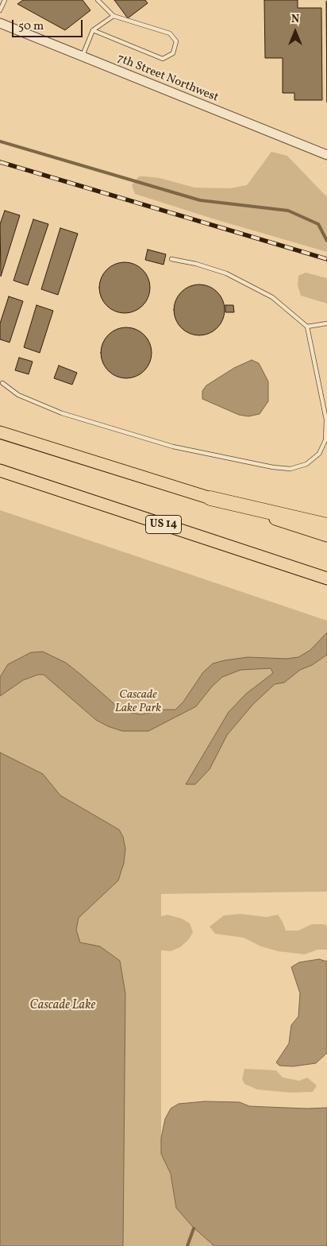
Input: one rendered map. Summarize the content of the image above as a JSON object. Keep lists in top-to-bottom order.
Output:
{
  "streets": {
    "highway": ["US 14"],
    "street": ["7th Street Northwest"]
  },
  "water": ["Cascade Lake"],
  "parks": ["Cascade Lake Park"],
  "scale_bar": "50 m",
  "north": "top"
}
